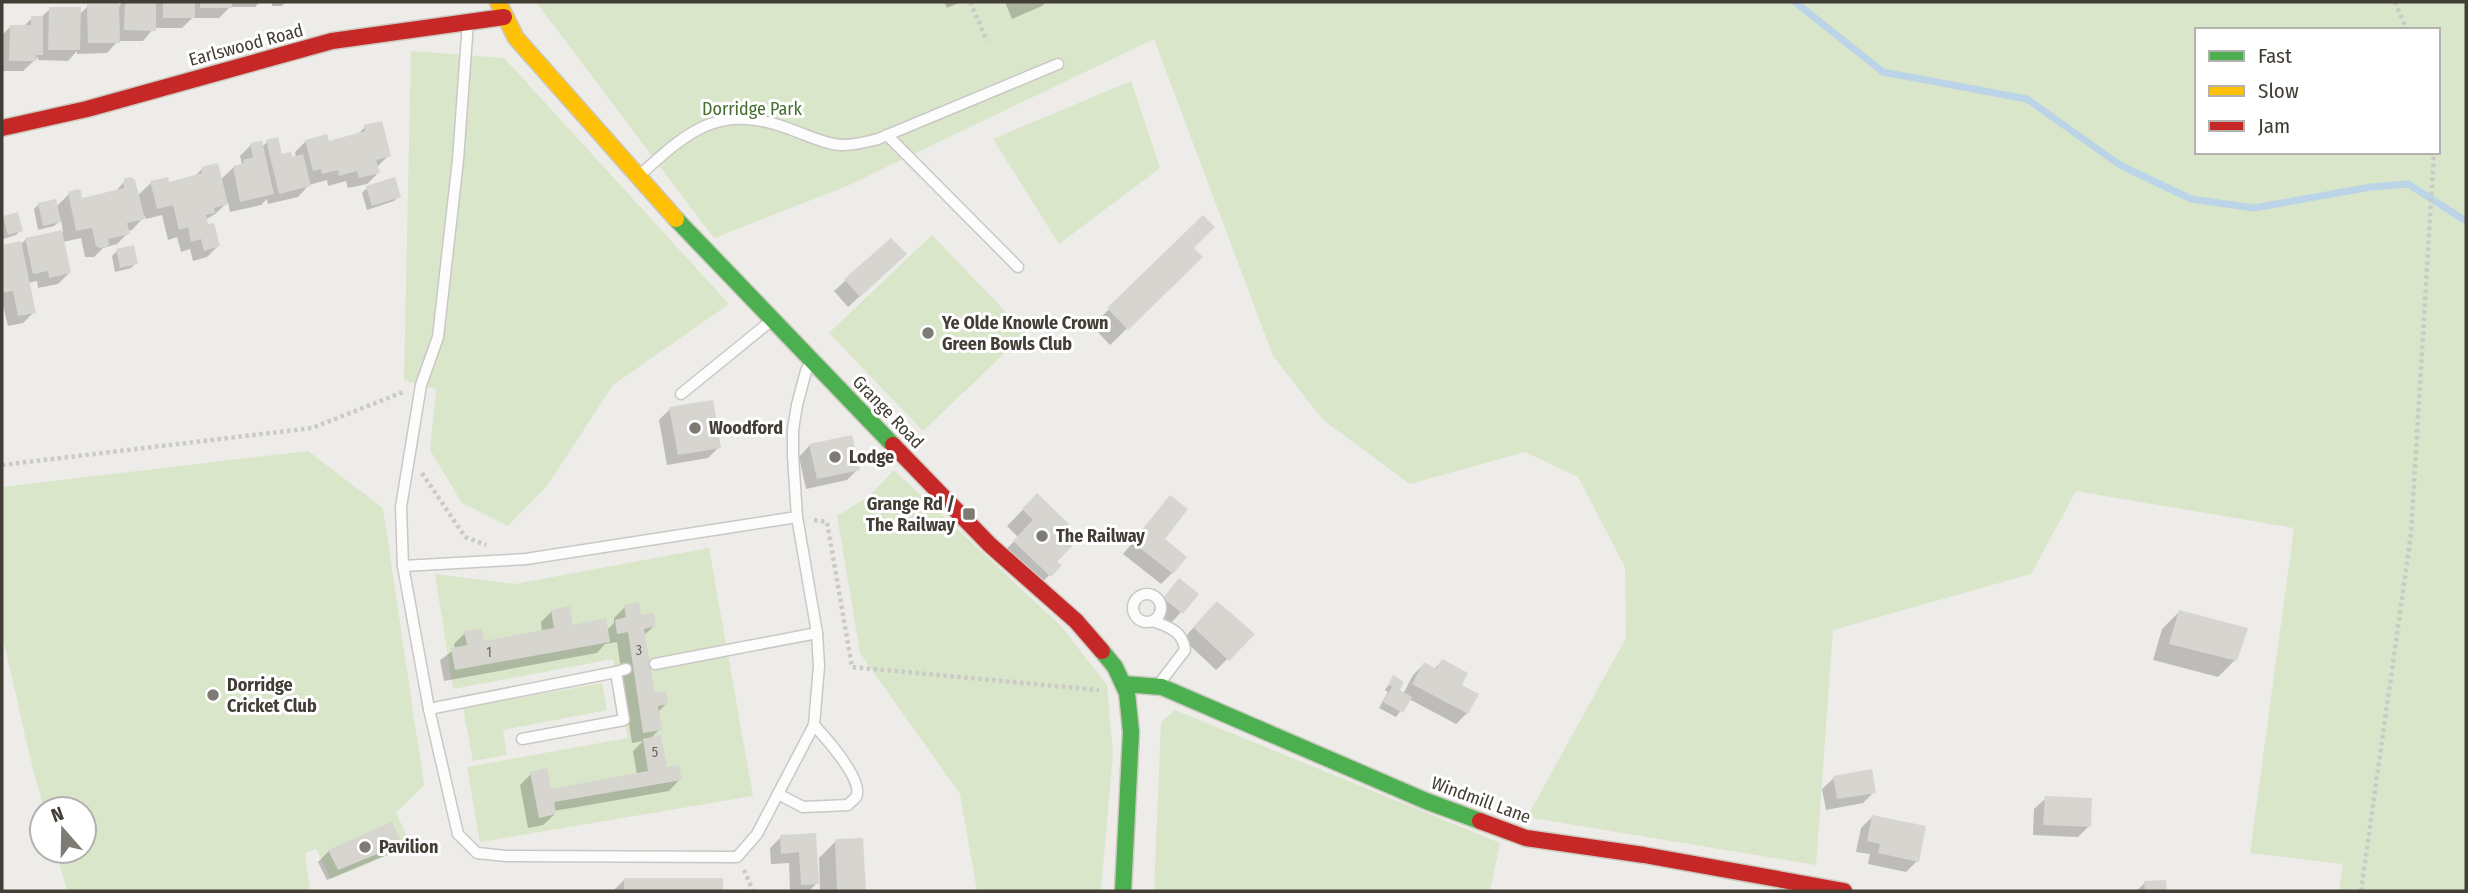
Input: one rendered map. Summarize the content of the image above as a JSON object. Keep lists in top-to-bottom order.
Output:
{
  "streets": {
    "street": ["Earlswood Road", "Grange Road", "Windmill Lane"]
  },
  "crossings": [
    ["Earlswood Road", "Grange Road"],
    ["Grange Road", "Windmill Lane"]
  ],
  "parks": ["Dorridge Park"],
  "places": {
    "other": [
      "Ye Olde Knowle Crown Green Bowls Club",
      "Woodford",
      "Lodge",
      "The Railway",
      "Dorridge Cricket Club",
      "Pavilion"
    ],
    "transit": ["Grange Rd / The Railway"]
  },
  "house_numbers": ["3", "1", "5"],
  "legend": ["Fast", "Slow", "Jam"],
  "north": "top"
}
